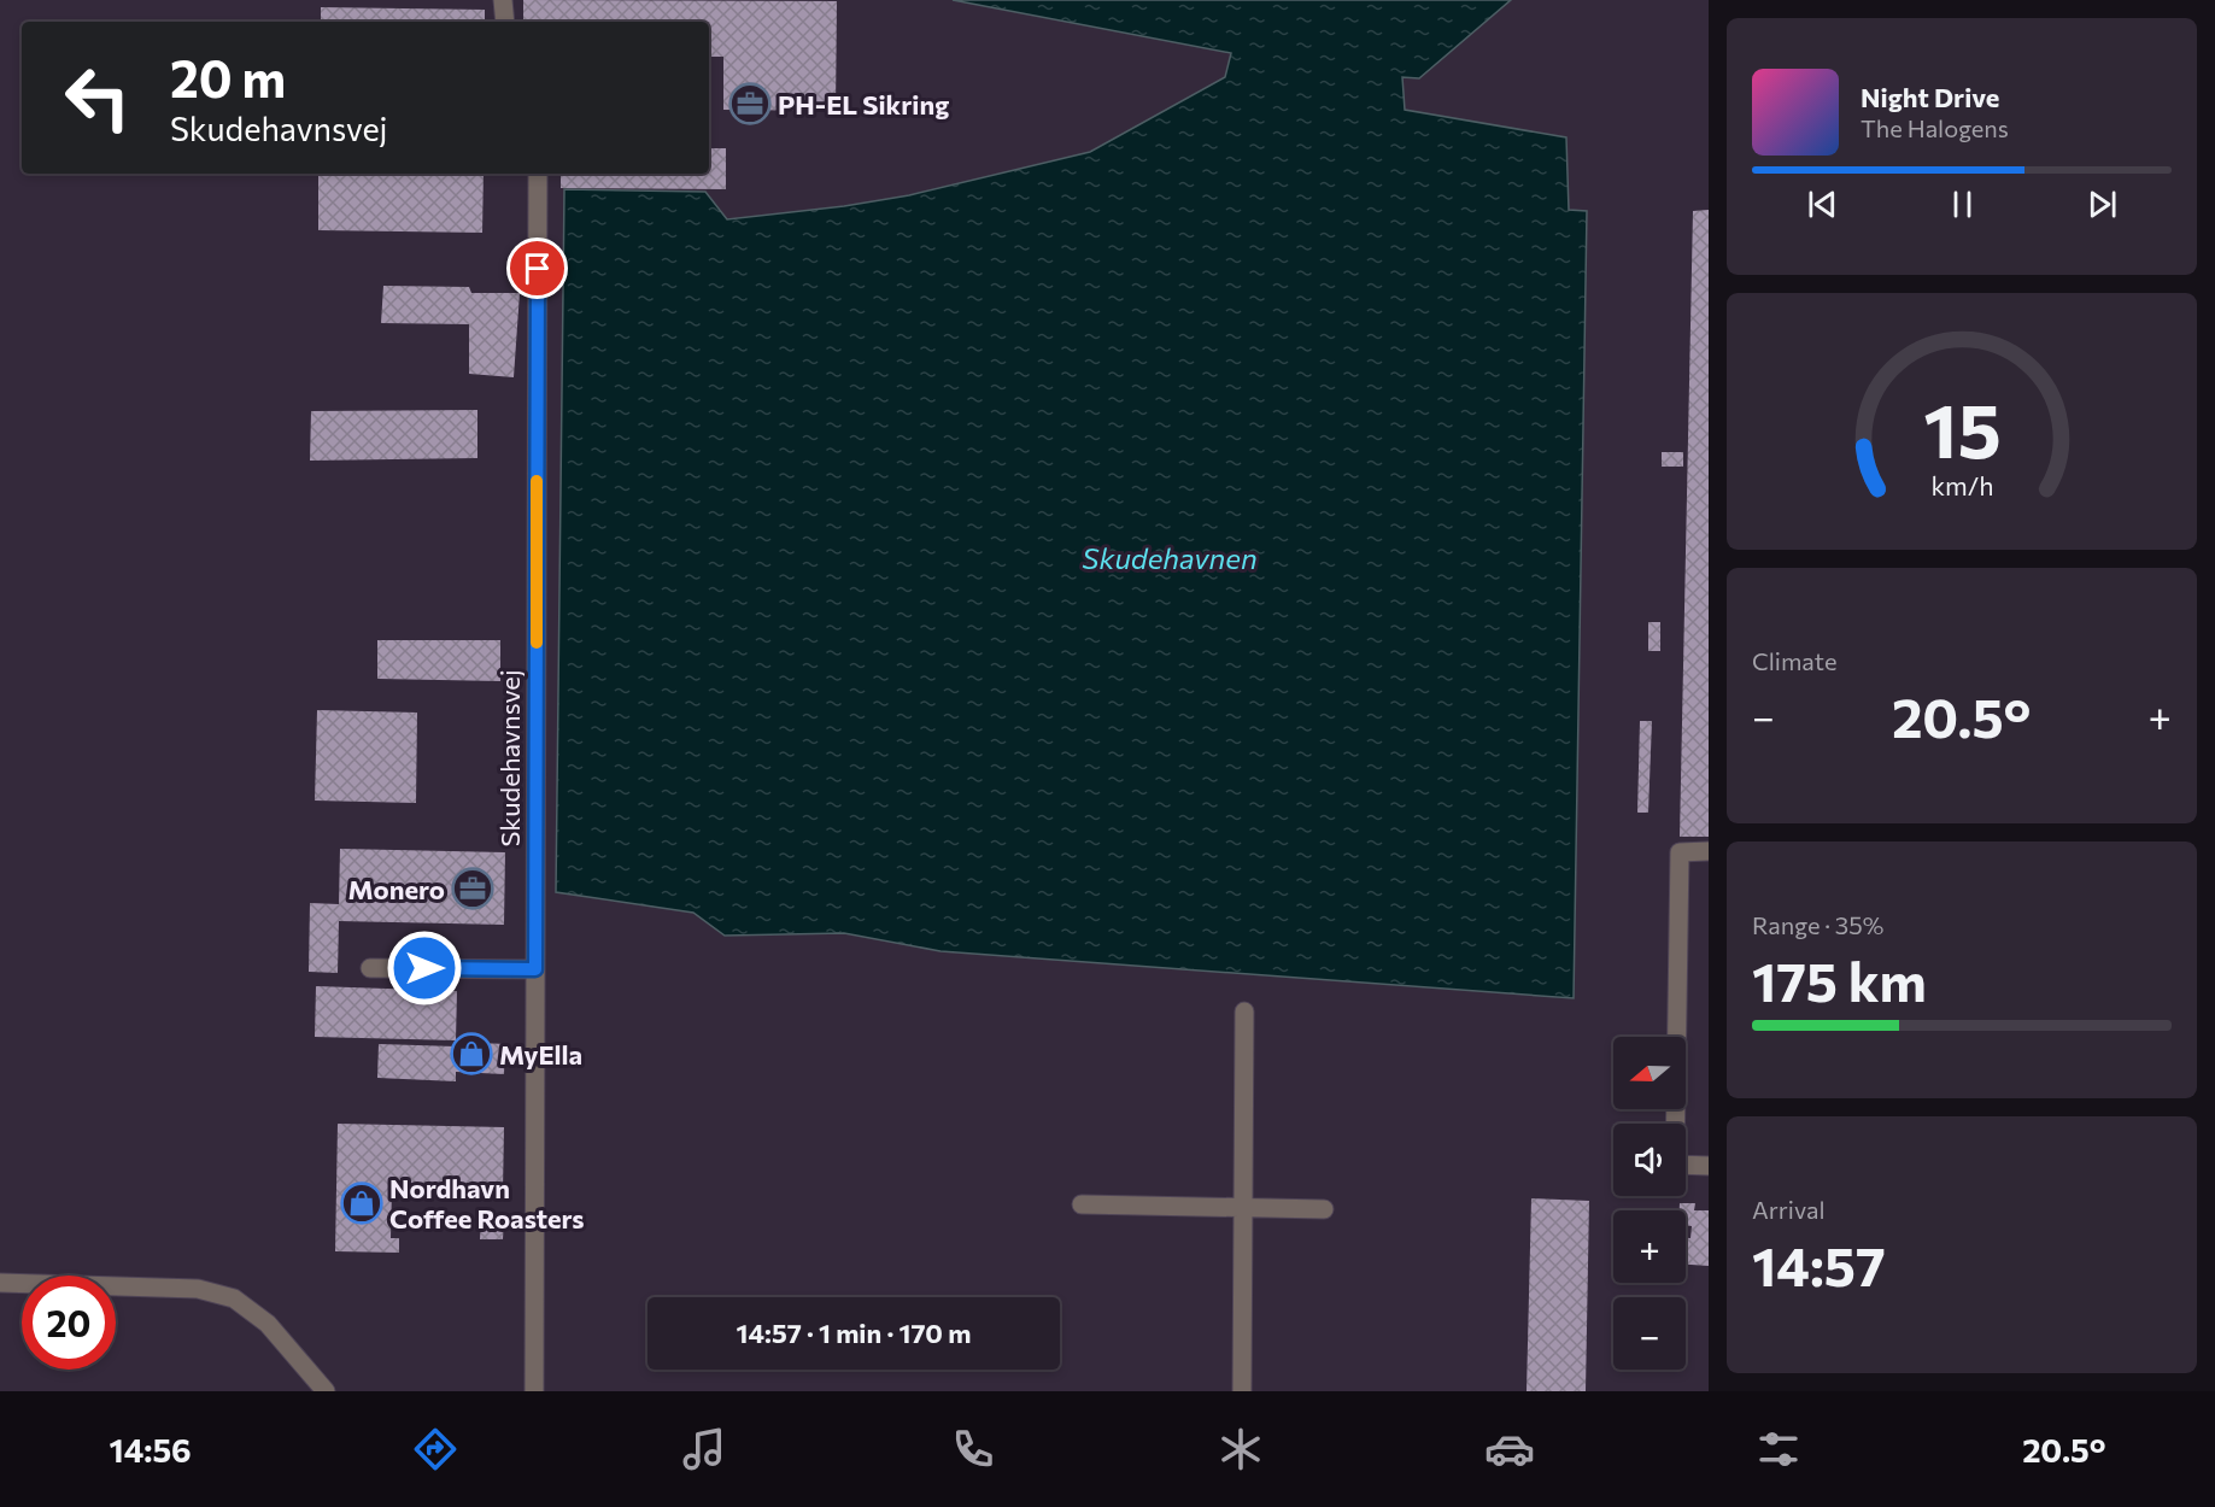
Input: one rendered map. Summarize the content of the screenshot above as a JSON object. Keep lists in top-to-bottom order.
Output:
{
  "streets": {
    "street": ["Skudehavnsvej"]
  },
  "water": ["Skudehavnen"],
  "places": {
    "office": ["PH-EL Sikring", "Monero"],
    "shop": ["MyElla", "Nordhavn Coffee Roasters"]
  },
  "north": "left",
  "page": {
    "turn": ["20 m", "Skudehavnsvej"],
    "song": ["Night Drive", "The Halogens"],
    "tile": [
      "Climate",
      ["Range · 35%", "175 km"],
      ["Arrival", "14:57"]
    ],
    "heat": ["−", "20.5°", "+"],
    "map_buttons": ["+", "−"],
    "limit": "20",
    "trip": "14:57 · 1 min · 170 m",
    "tabs": ["14:56", "20.5°"],
    "gauge": ["15", "km/h"]
  }
}
